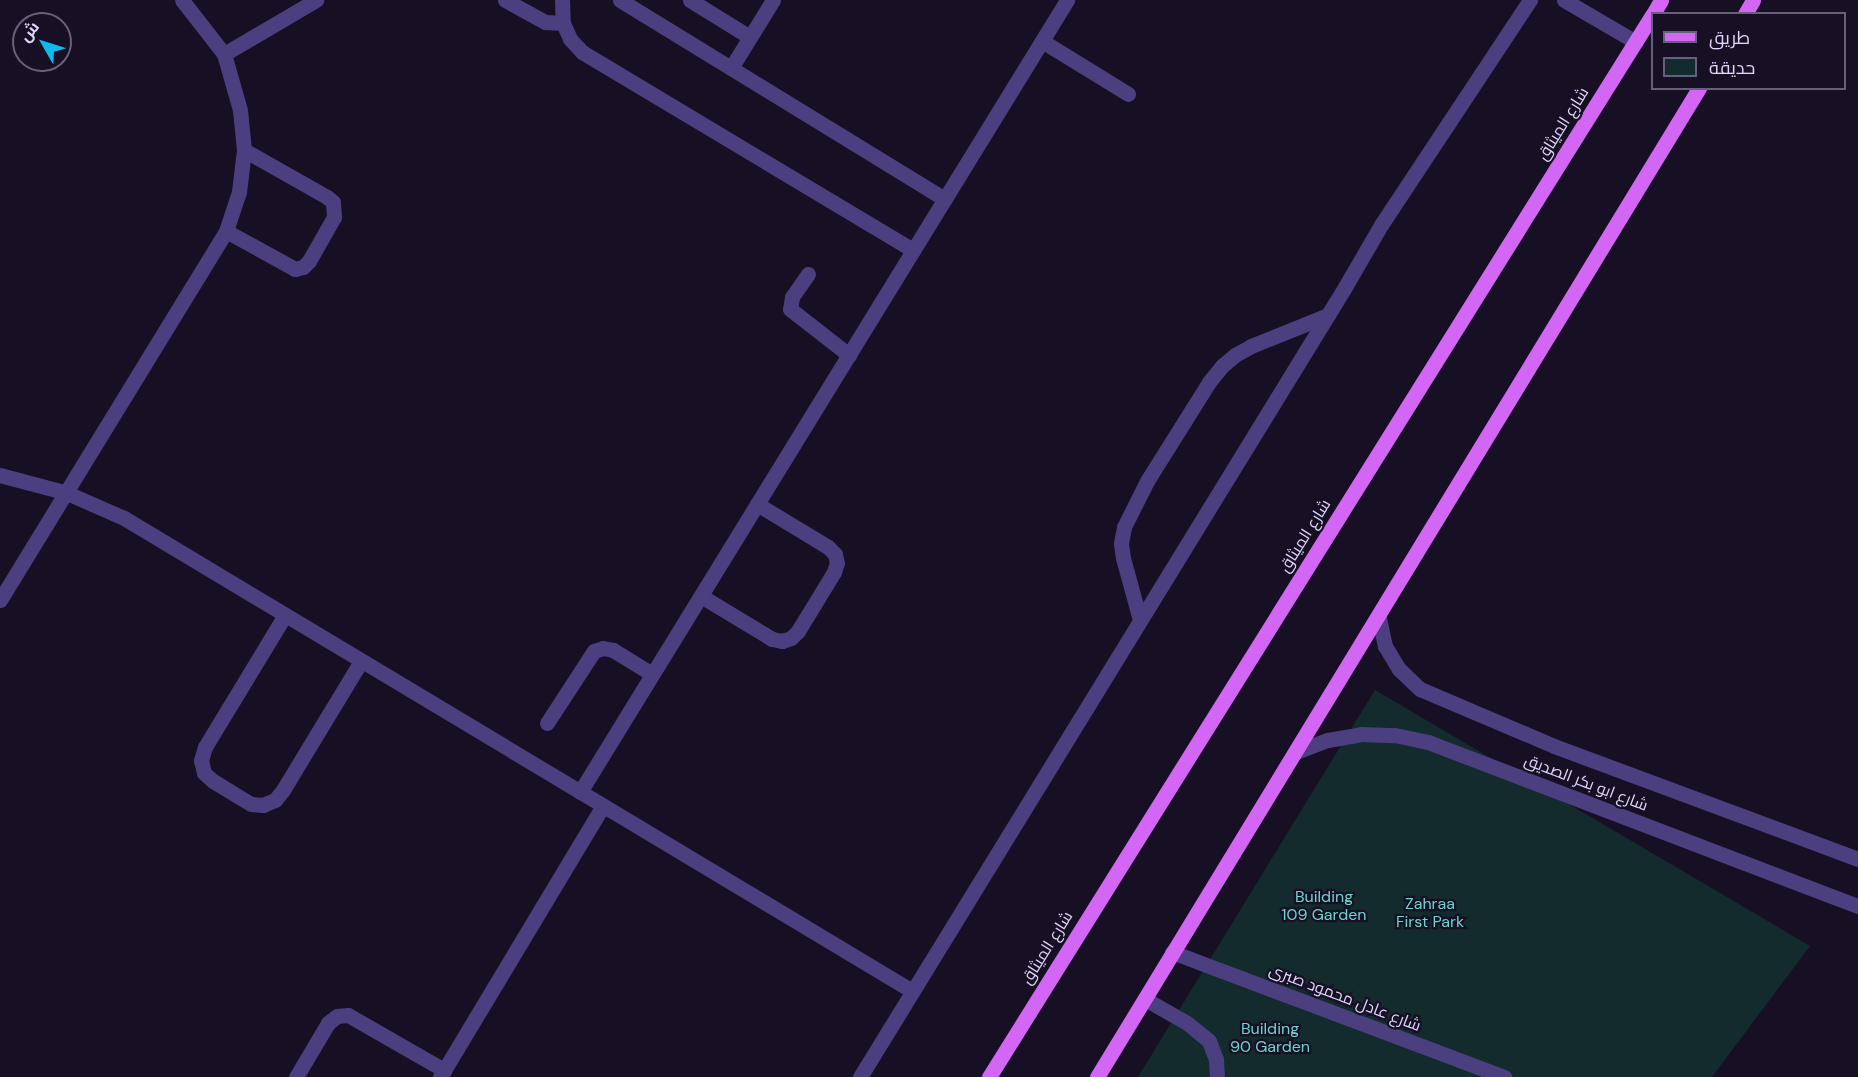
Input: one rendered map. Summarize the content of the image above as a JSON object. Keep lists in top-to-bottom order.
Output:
{
  "streets": {
    "main road": ["شارع الميثاق"],
    "street": ["شارع ابو بكر الصديق", "شارع عادل محمود صبرى"]
  },
  "parks": ["Building 109 Garden", "Zahraa First Park", "Building 90 Garden"],
  "legend": ["طريق", "حديقة"],
  "north": "top left"
}
